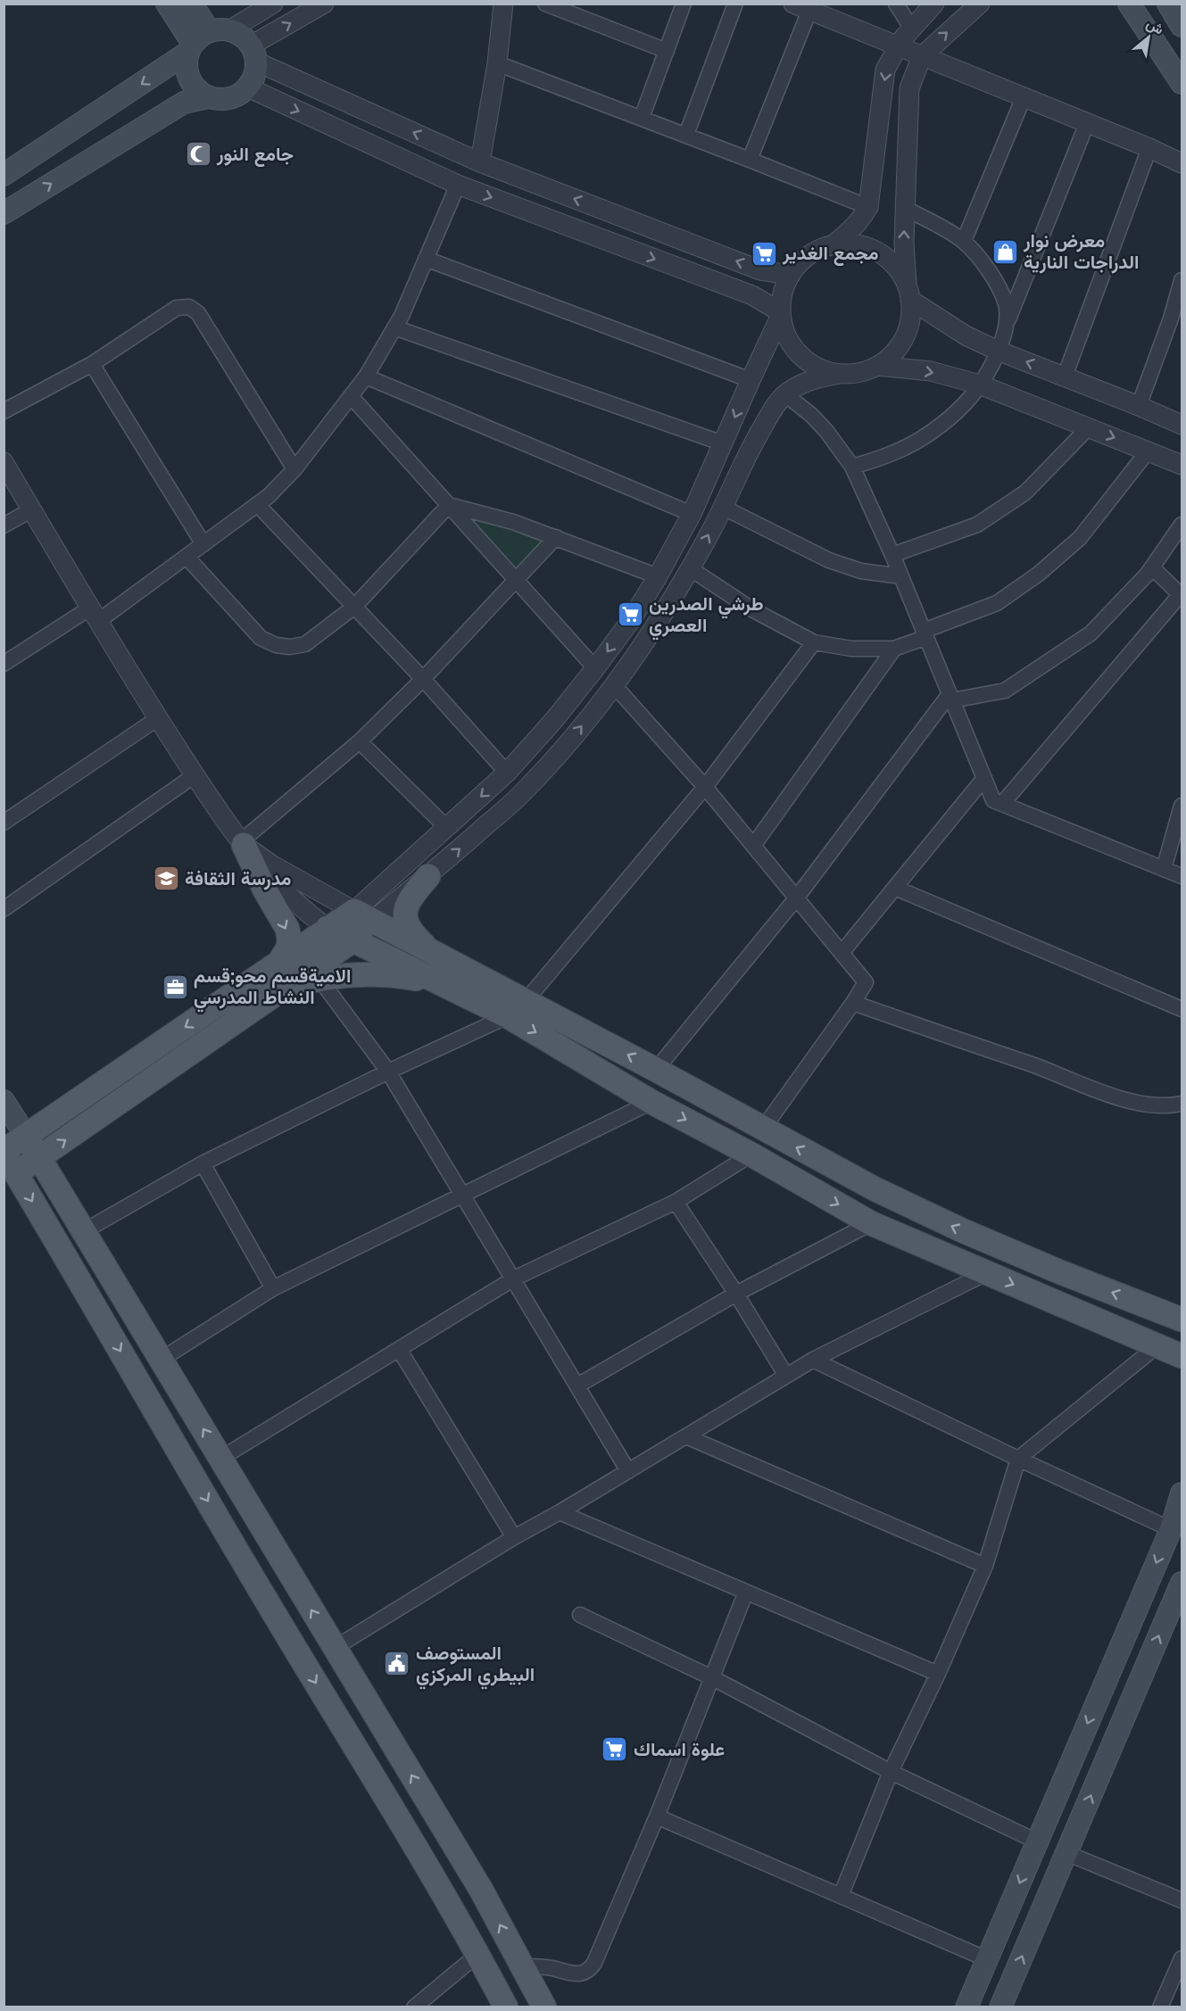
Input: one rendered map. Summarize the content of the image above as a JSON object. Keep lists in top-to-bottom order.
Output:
{
  "places": {
    "mosque": ["جامع النور"],
    "shop": ["معرض نوار الدراجات النارية"],
    "supermarket": ["مجمع الغدير", "طرشي الصدرين العصري", "علوة اسماك"],
    "school or university": ["مدرسة الثقافة"],
    "office": ["الاميةقسم محو;قسم النشاط المدرسي"],
    "public building": ["المستوصف البيطري المركزي"]
  },
  "north": "top right"
}
